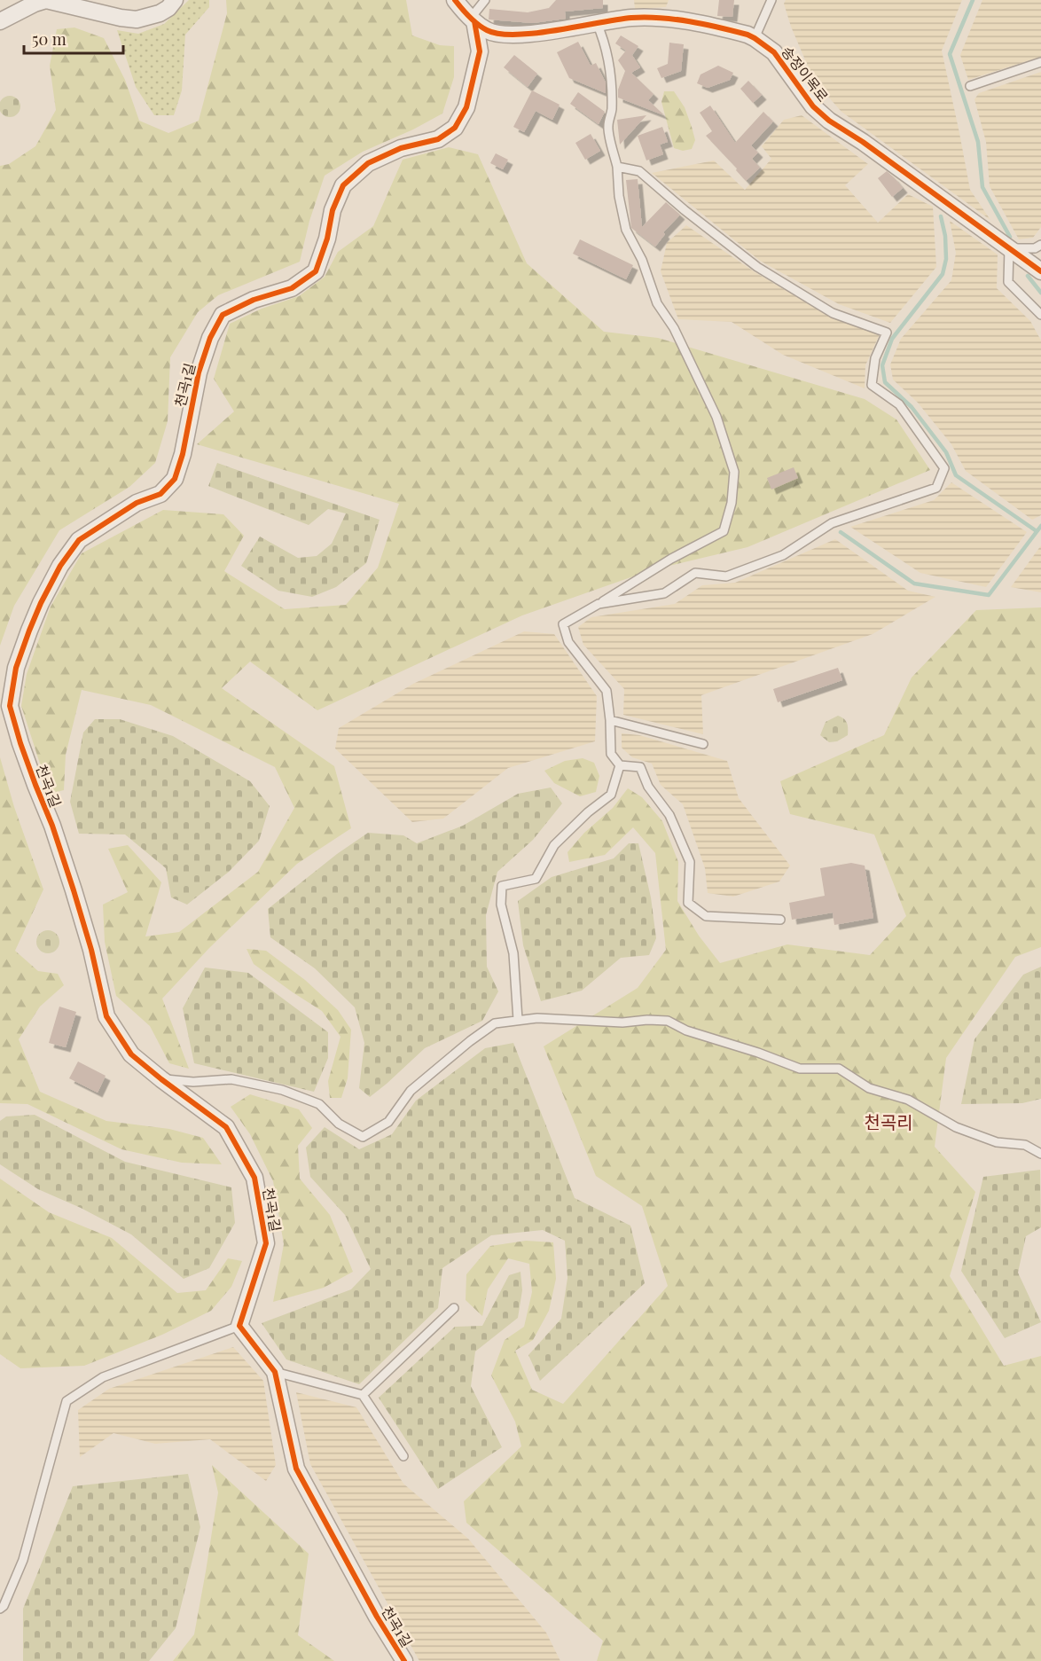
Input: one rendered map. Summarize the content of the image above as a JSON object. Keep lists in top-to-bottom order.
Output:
{
  "streets": {
    "street": ["송정이목로", "천곡1길"]
  },
  "crossings": [
    ["송정이목로", "천곡1길"]
  ],
  "districts": ["천곡리"],
  "scale_bar": "50 m"
}
